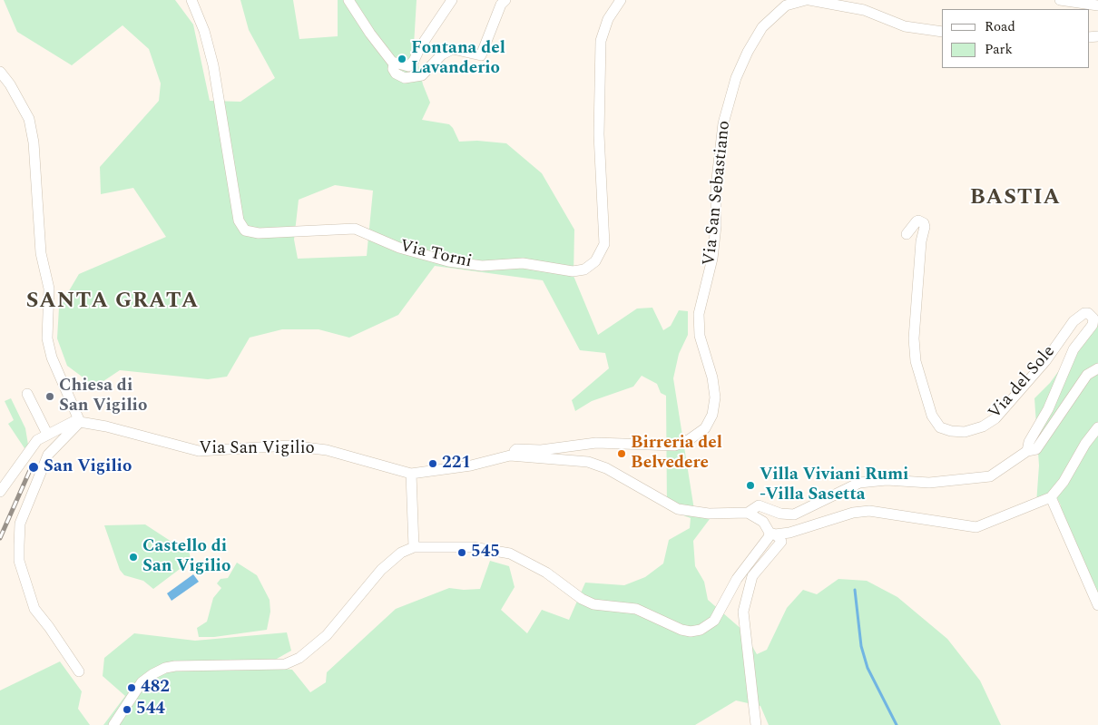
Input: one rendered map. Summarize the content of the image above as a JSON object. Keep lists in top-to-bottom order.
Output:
{
  "streets": {
    "street": [
      "Via San Sebastiano",
      "Via Torni",
      "Via del Sole",
      "Via San Vigilio"
    ]
  },
  "crossings": [
    ["Via San Sebastiano", "Via San Vigilio"],
    ["Via del Sole", "Via San Vigilio"]
  ],
  "districts": ["BASTIA", "SANTA GRATA"],
  "places": [
    "Fontana del Lavanderio",
    "Chiesa di San Vigilio",
    "Birreria del Belvedere",
    "221",
    "San Vigilio",
    "Villa Viviani Rumi -Villa Sasetta",
    "545",
    "Castello di San Vigilio",
    "482",
    "544"
  ],
  "legend": ["Road", "Park"]
}
